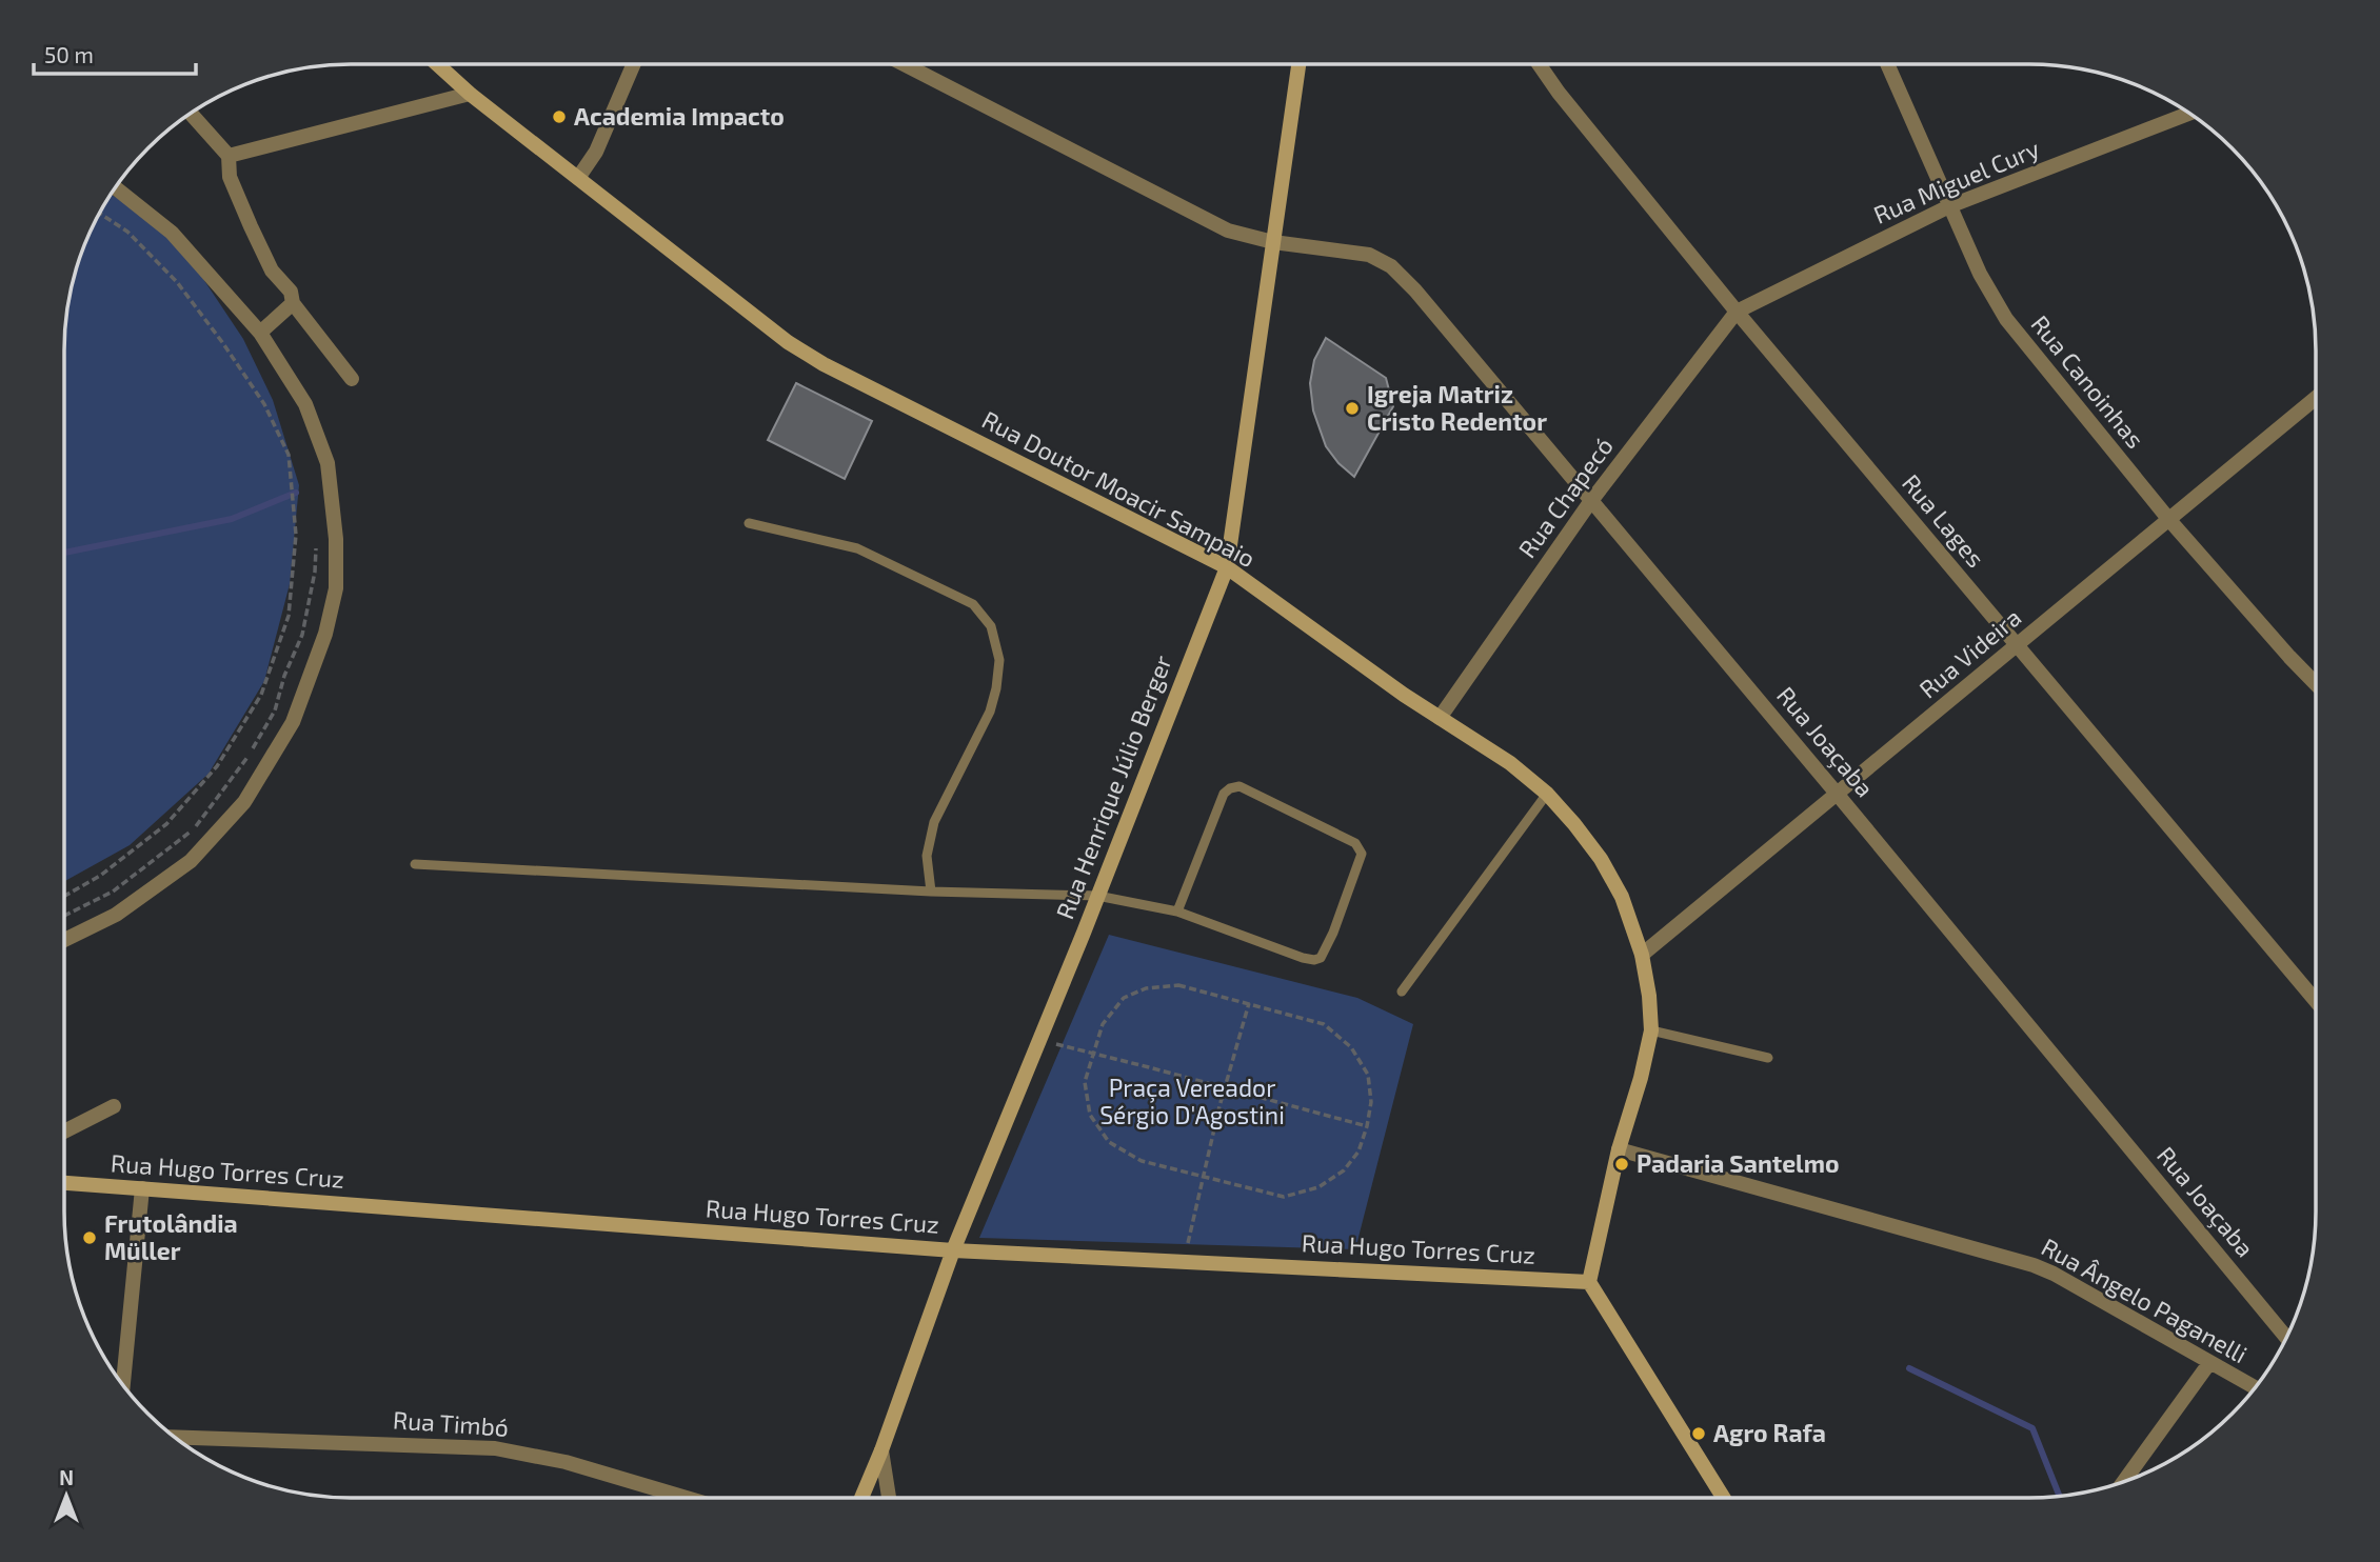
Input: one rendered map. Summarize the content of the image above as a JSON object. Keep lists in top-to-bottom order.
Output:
{
  "streets": {
    "street": [
      "Rua Miguel Cury",
      "Rua Canoinhas",
      "Rua Doutor Moacir Sampaio",
      "Rua Chapecó",
      "Rua Lages",
      "Rua Videira",
      "Rua Joaçaba",
      "Rua Henrique Júlio Berger",
      "Rua Hugo Torres Cruz",
      "Rua Ângelo Paganelli",
      "Rua Timbó"
    ]
  },
  "crossings": [
    ["Rua Miguel Cury", "Rua Canoinhas"],
    ["Rua Miguel Cury", "Rua Chapecó"],
    ["Rua Miguel Cury", "Rua Lages"],
    ["Rua Canoinhas", "Rua Videira"],
    ["Rua Doutor Moacir Sampaio", "Rua Chapecó"],
    ["Rua Doutor Moacir Sampaio", "Rua Videira"],
    ["Rua Doutor Moacir Sampaio", "Rua Henrique Júlio Berger"],
    ["Rua Doutor Moacir Sampaio", "Rua Hugo Torres Cruz"],
    ["Rua Doutor Moacir Sampaio", "Rua Ângelo Paganelli"],
    ["Rua Chapecó", "Rua Lages"],
    ["Rua Chapecó", "Rua Joaçaba"],
    ["Rua Lages", "Rua Videira"],
    ["Rua Videira", "Rua Joaçaba"],
    ["Rua Joaçaba", "Rua Henrique Júlio Berger"],
    ["Rua Henrique Júlio Berger", "Rua Hugo Torres Cruz"]
  ],
  "parks": ["Praça Vereador Sérgio D'Agostini"],
  "places": [
    "Academia Impacto",
    "Igreja Matriz Cristo Redentor",
    "Padaria Santelmo",
    "Frutolândia Müller",
    "Agro Rafa"
  ],
  "scale_bar": "50 m",
  "north": "top"
}
